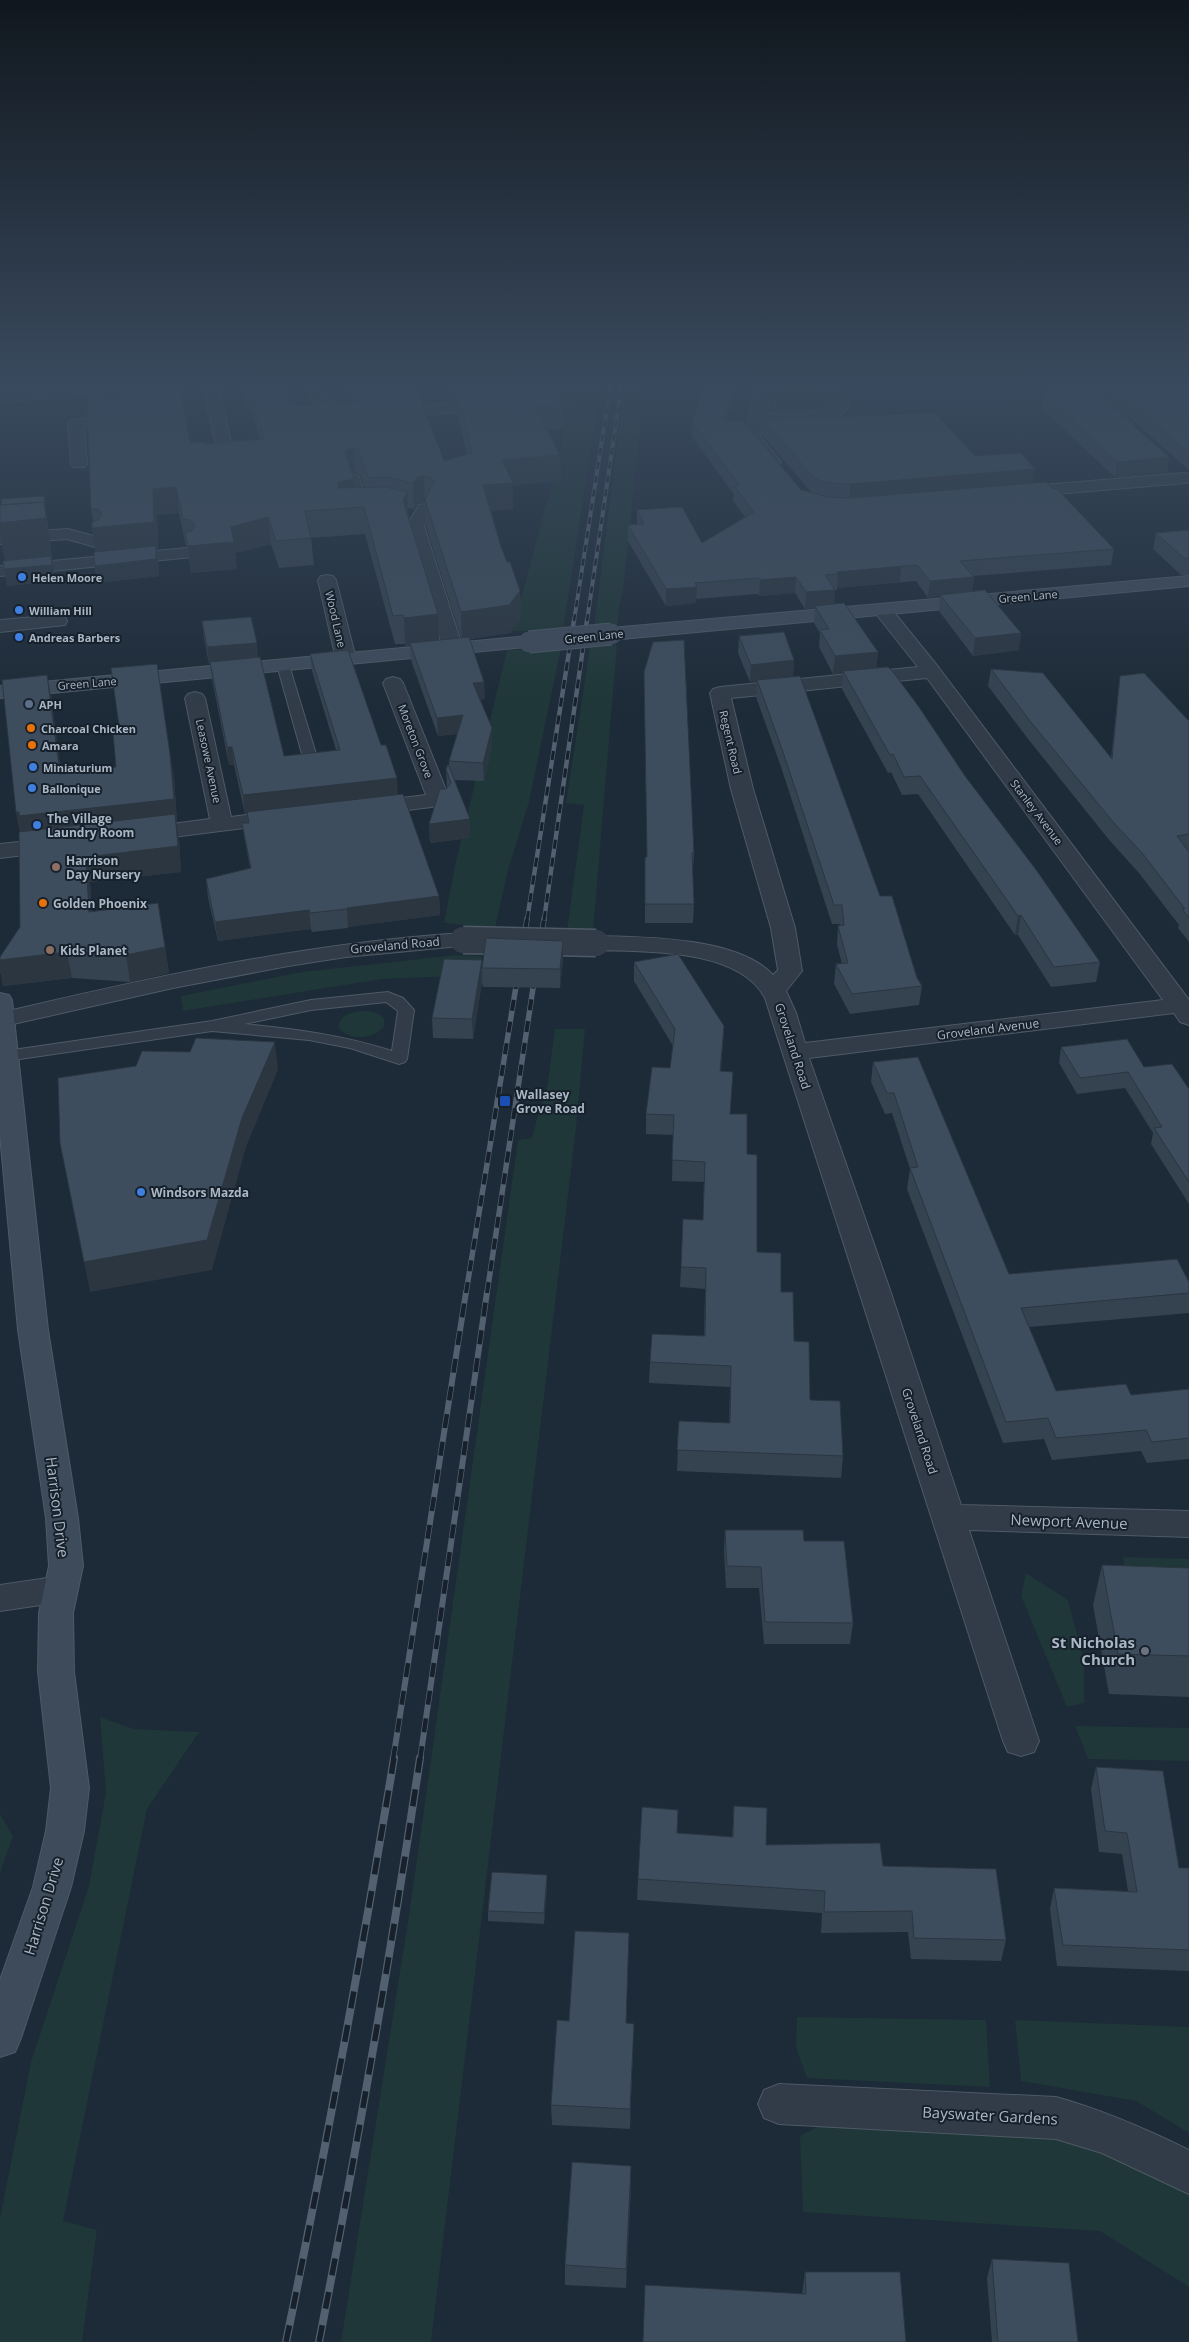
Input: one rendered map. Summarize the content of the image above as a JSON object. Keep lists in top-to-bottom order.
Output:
{
  "streets": {
    "street": [
      "Green Lane",
      "Wood Lane",
      "Moreton Grove",
      "Regent Road",
      "Leasowe Avenue",
      "Stanley Avenue",
      "Groveland Road",
      "Groveland Avenue",
      "Harrison Drive",
      "Newport Avenue",
      "Bayswater Gardens"
    ]
  },
  "crossings": [
    ["Green Lane", "Wood Lane"],
    ["Green Lane", "Stanley Avenue"],
    ["Regent Road", "Stanley Avenue"],
    ["Regent Road", "Groveland Road"],
    ["Stanley Avenue", "Groveland Avenue"],
    ["Groveland Road", "Groveland Avenue"],
    ["Groveland Road", "Harrison Drive"],
    ["Groveland Road", "Newport Avenue"]
  ],
  "places": {
    "other": [
      "Helen Moore",
      "William Hill",
      "Andreas Barbers",
      "APH",
      "Charcoal Chicken",
      "Amara",
      "Miniaturium",
      "Ballonique",
      "The Village Laundry Room",
      "Harrison Day Nursery",
      "Golden Phoenix",
      "Kids Planet",
      "Windsors Mazda",
      "St Nicholas Church"
    ],
    "transit": ["Wallasey Grove Road"]
  }
}
